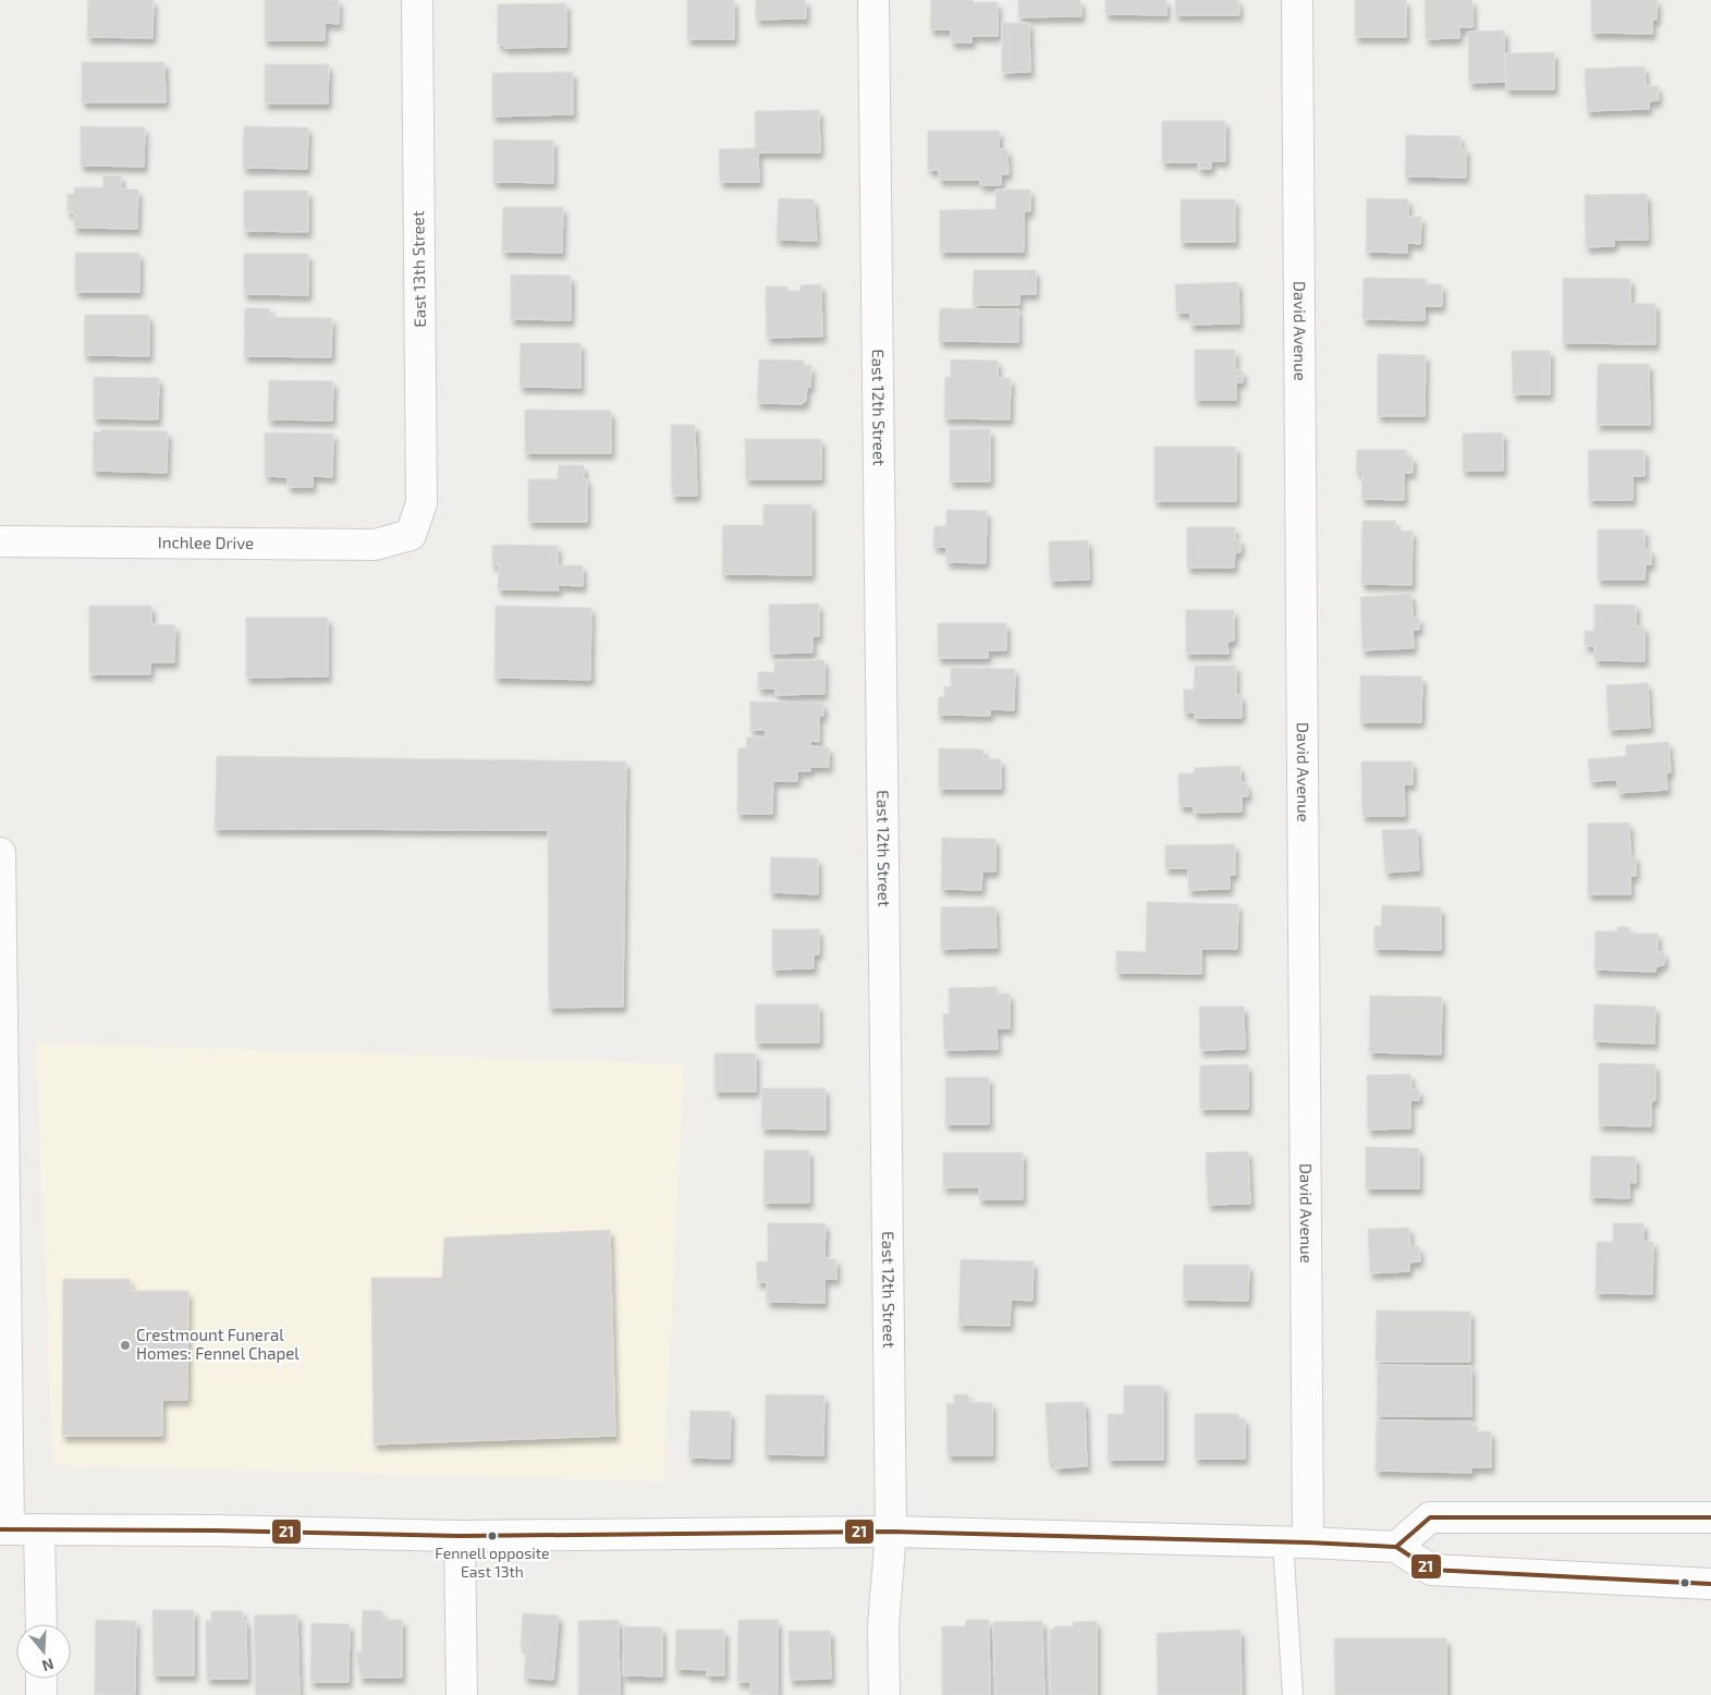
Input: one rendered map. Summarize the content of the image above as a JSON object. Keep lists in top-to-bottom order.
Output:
{
  "streets": {
    "street": [
      "East 13th Street",
      "David Avenue",
      "East 12th Street",
      "Inchlee Drive"
    ]
  },
  "crossings": [
    ["East 13th Street", "Inchlee Drive"]
  ],
  "places": ["Crestmount Funeral Homes: Fennel Chapel", "Fennell opposite East 13th"],
  "lines": ["transit line 21"],
  "north": "bottom"
}
